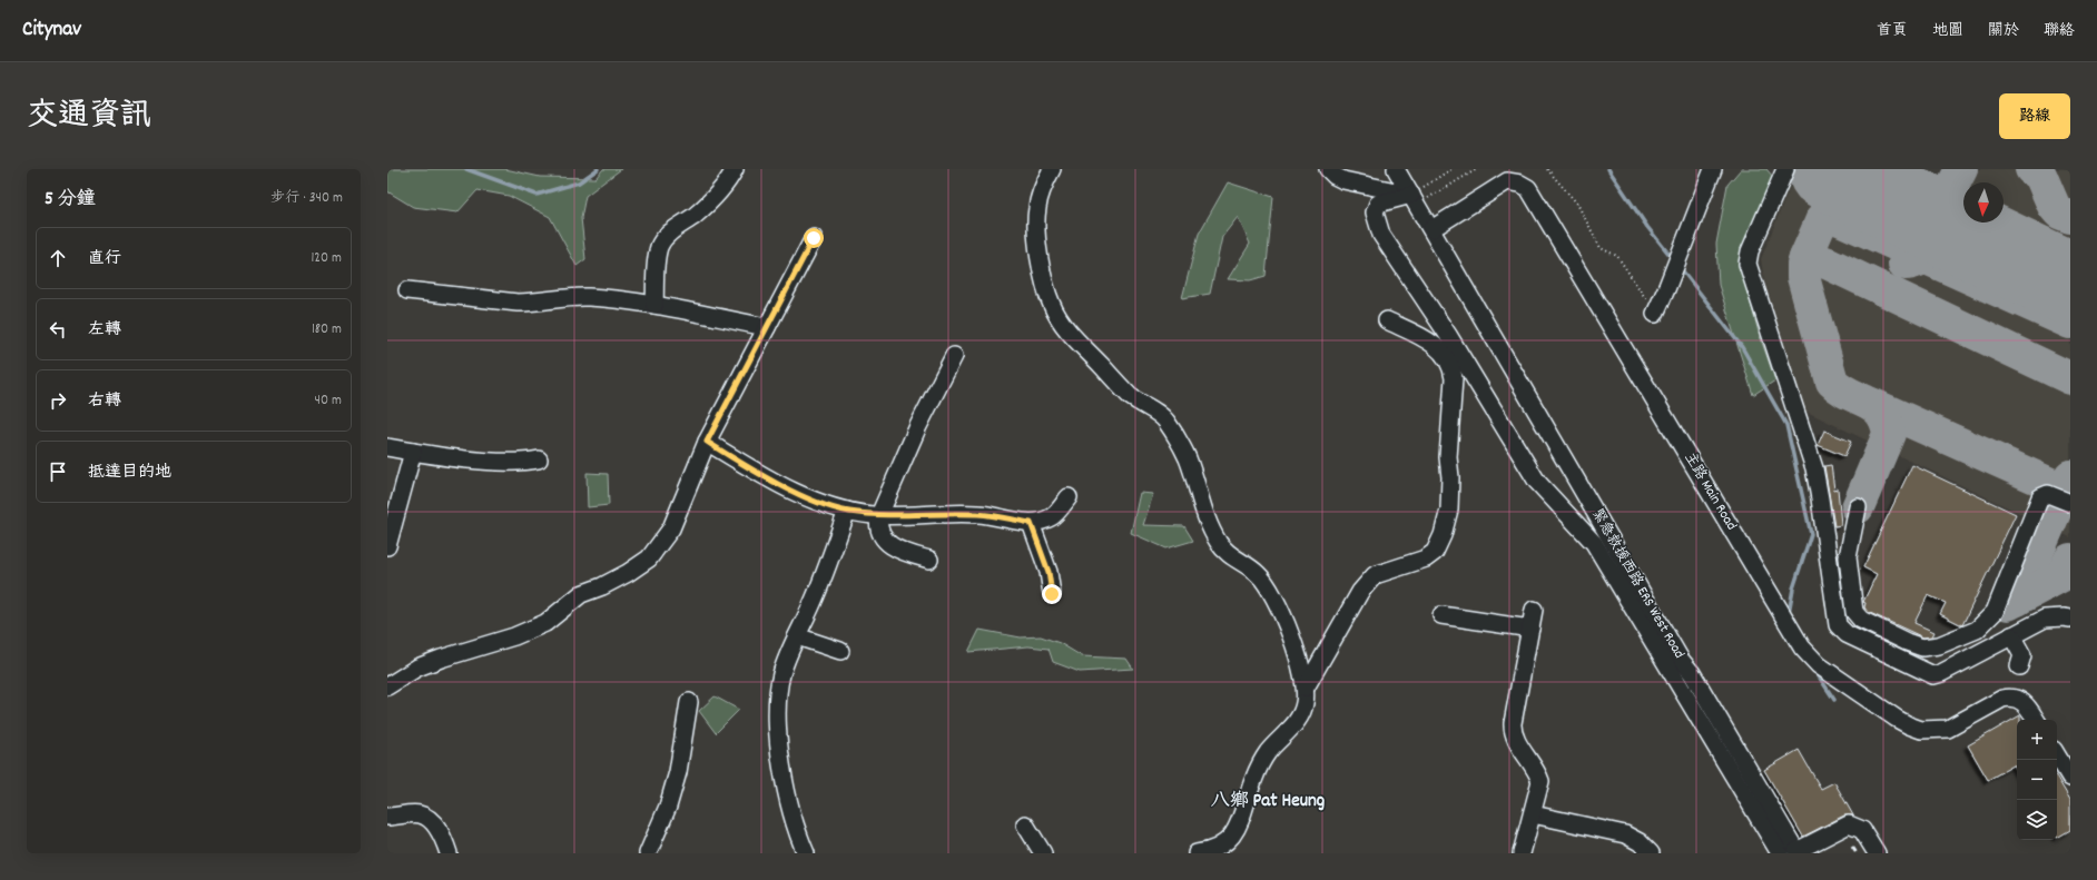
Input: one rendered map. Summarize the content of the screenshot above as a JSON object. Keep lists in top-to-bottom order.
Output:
{
  "streets": {
    "street": ["主路 Main Road", "緊急救援西路 ERS West Road"]
  },
  "crossings": [
    ["主路 Main Road", "緊急救援西路 ERS West Road"]
  ],
  "districts": ["八鄉 Pat Heung"],
  "north": "bottom",
  "page": {
    "header": "Citynav",
    "nav": [
      "首頁",
      "地圖",
      "關於",
      "聯絡"
    ],
    "title": "交通資訊",
    "buttons": "路線",
    "heading": ["5 分鐘", "步行 · 340 m"],
    "list": [
      ["直行", "120 m"],
      ["左轉", "180 m"],
      ["右轉", "40 m"],
      "抵達目的地"
    ],
    "map_buttons": ["+", "−"]
  }
}
